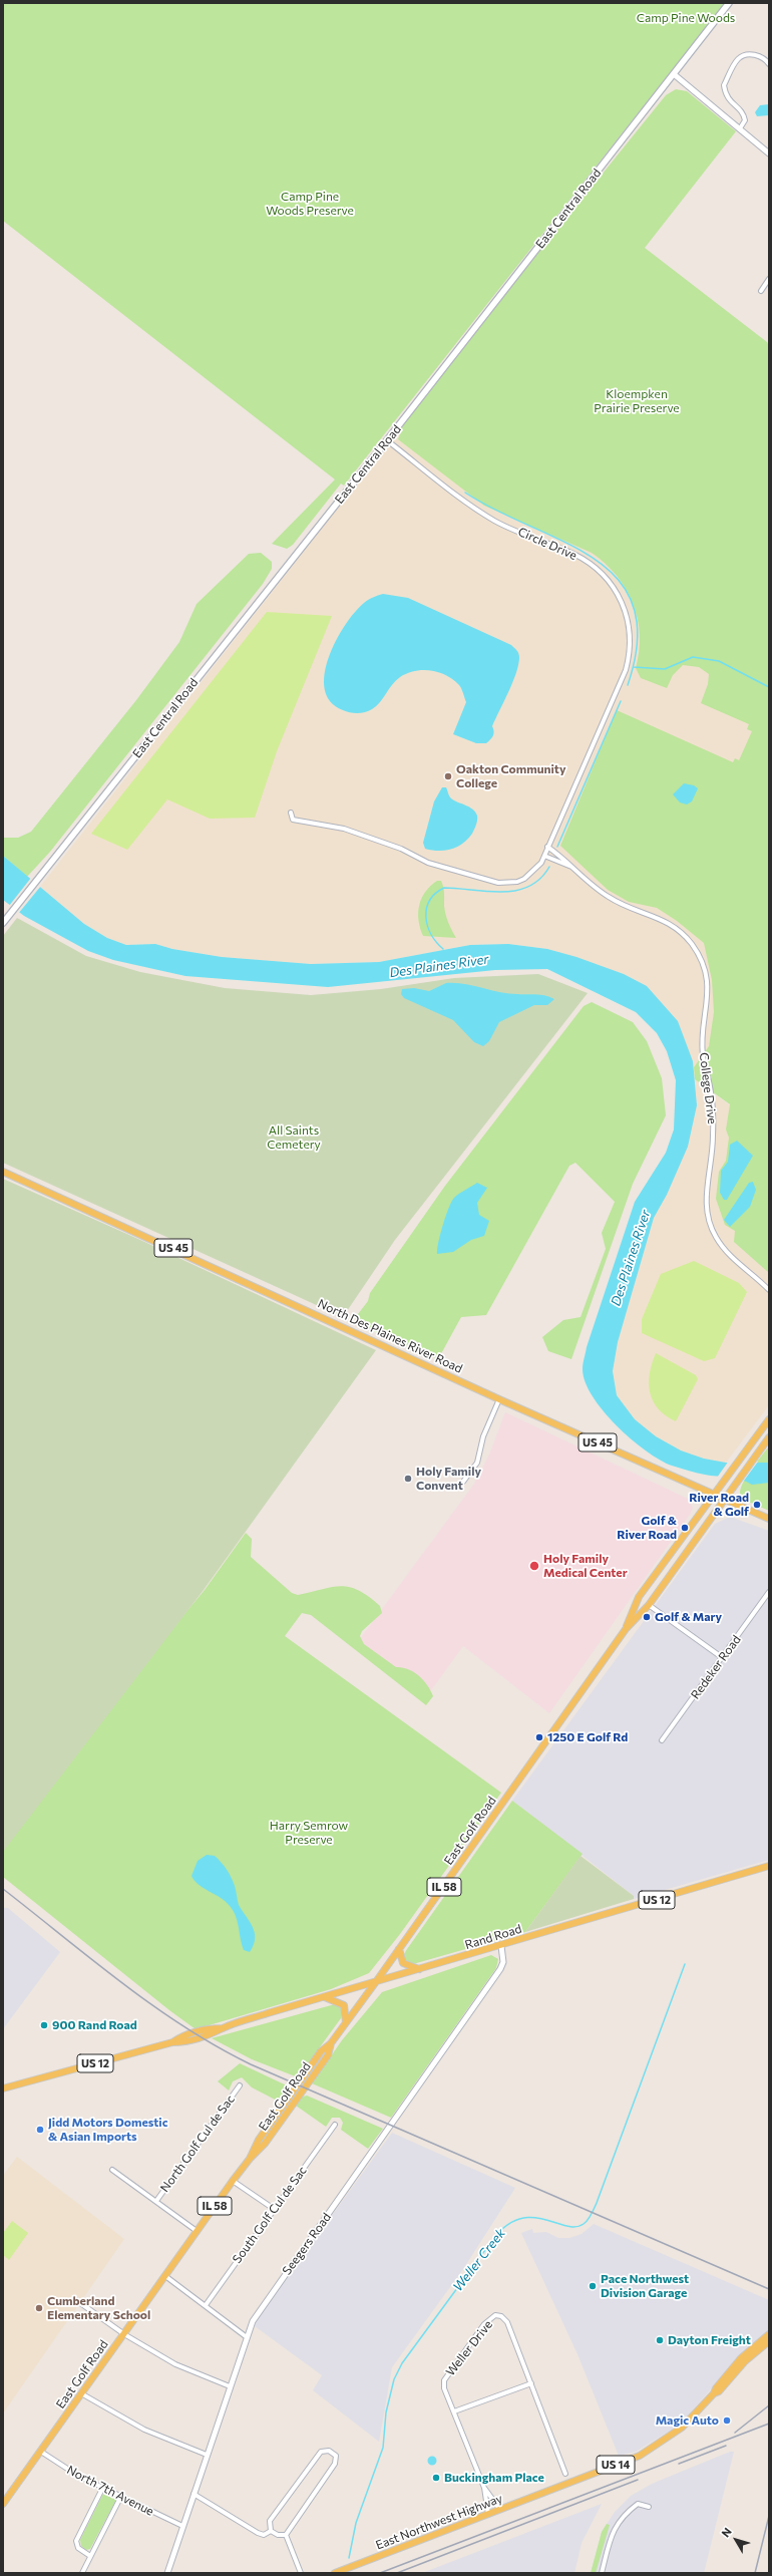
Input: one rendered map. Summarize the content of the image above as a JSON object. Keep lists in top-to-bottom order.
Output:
{
  "streets": {
    "main road": [
      "East Central Road",
      "US 45",
      "North Des Plaines River Road",
      "East Golf Road",
      "IL 58",
      "US 12",
      "Rand Road",
      "US 14",
      "East Northwest Highway"
    ],
    "street": [
      "Circle Drive",
      "College Drive",
      "Redeker Road",
      "North Golf Cul de Sac",
      "South Golf Cul de Sac",
      "Seegers Road",
      "Weller Drive",
      "North 7th Avenue"
    ]
  },
  "crossings": [
    ["East Central Road", "Circle Drive"],
    ["Circle Drive", "College Drive"],
    ["North Des Plaines River Road", "East Golf Road"],
    ["East Golf Road", "Rand Road"],
    ["East Golf Road", "North 7th Avenue"],
    ["Rand Road", "Seegers Road"],
    ["Seegers Road", "North 7th Avenue"]
  ],
  "water": ["Des Plaines River", "Weller Creek"],
  "parks": [
    "Camp Pine Woods",
    "Camp Pine Woods Preserve",
    "Kloempken Prairie Preserve",
    "All Saints Cemetery",
    "Harry Semrow Preserve"
  ],
  "places": [
    "Oakton Community College",
    "Holy Family Convent",
    "River Road & Golf",
    "Golf & River Road",
    "Holy Family Medical Center",
    "Golf & Mary",
    "1250 E Golf Rd",
    "900 Rand Road",
    "Jidd Motors Domestic & Asian Imports",
    "Pace Northwest Division Garage",
    "Cumberland Elementary School",
    "Dayton Freight",
    "Magic Auto",
    "Buckingham Place"
  ],
  "north": "top left"
}
